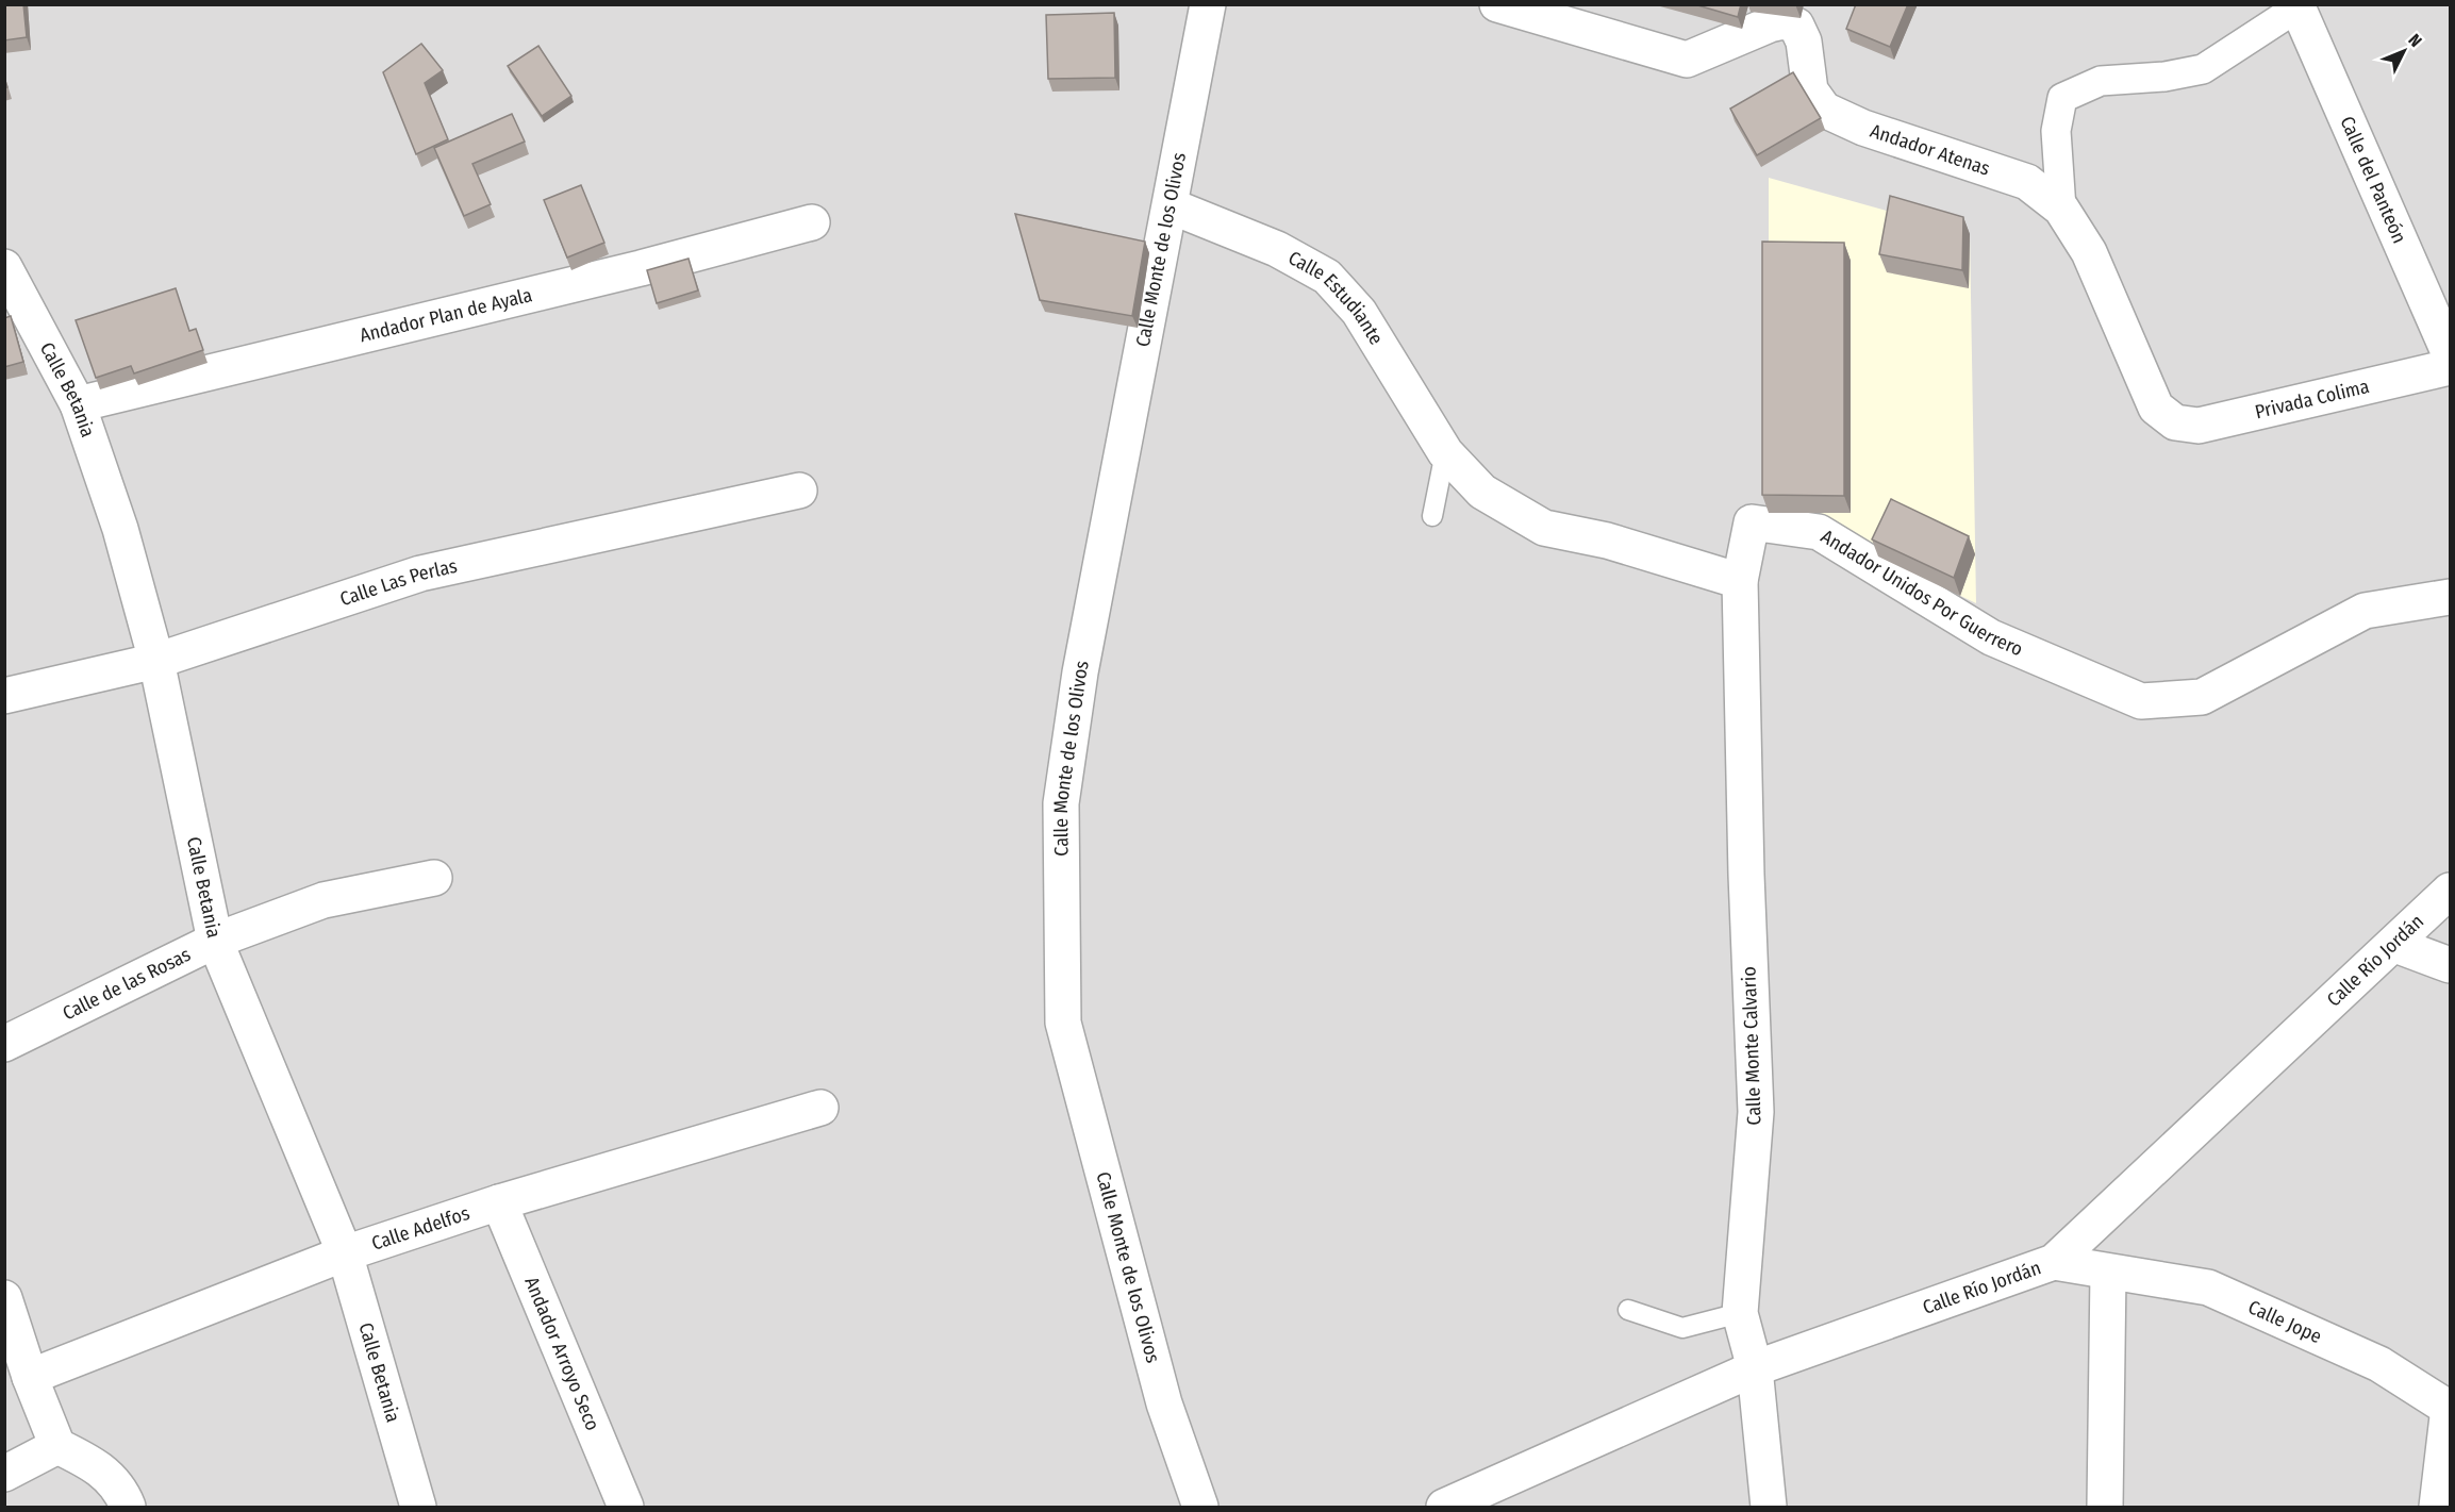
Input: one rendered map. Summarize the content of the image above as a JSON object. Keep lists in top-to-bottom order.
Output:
{
  "streets": {
    "street": [
      "Andador Atenas",
      "Calle del Panteón",
      "Calle Monte de los Olivos",
      "Calle Estudiante",
      "Andador Plan de Ayala",
      "Calle Betania",
      "Privada Colima",
      "Calle Las Perlas",
      "Andador Unidos Por Guerrero",
      "Calle Río Jordán",
      "Calle de las Rosas",
      "Calle Monte Calvario",
      "Calle Adelfos",
      "Calle Jope",
      "Andador Arroyo Seco"
    ]
  },
  "crossings": [
    ["Andador Atenas", "Privada Colima"],
    ["Calle Monte de los Olivos", "Calle Estudiante"],
    ["Andador Plan de Ayala", "Calle Betania"],
    ["Calle Betania", "Calle Las Perlas"],
    ["Calle Betania", "Calle de las Rosas"],
    ["Calle Betania", "Calle Adelfos"],
    ["Andador Unidos Por Guerrero", "Calle Monte Calvario"],
    ["Calle Río Jordán", "Calle Monte Calvario"],
    ["Calle Río Jordán", "Calle Jope"],
    ["Calle Adelfos", "Andador Arroyo Seco"]
  ],
  "north": "top right"
}
